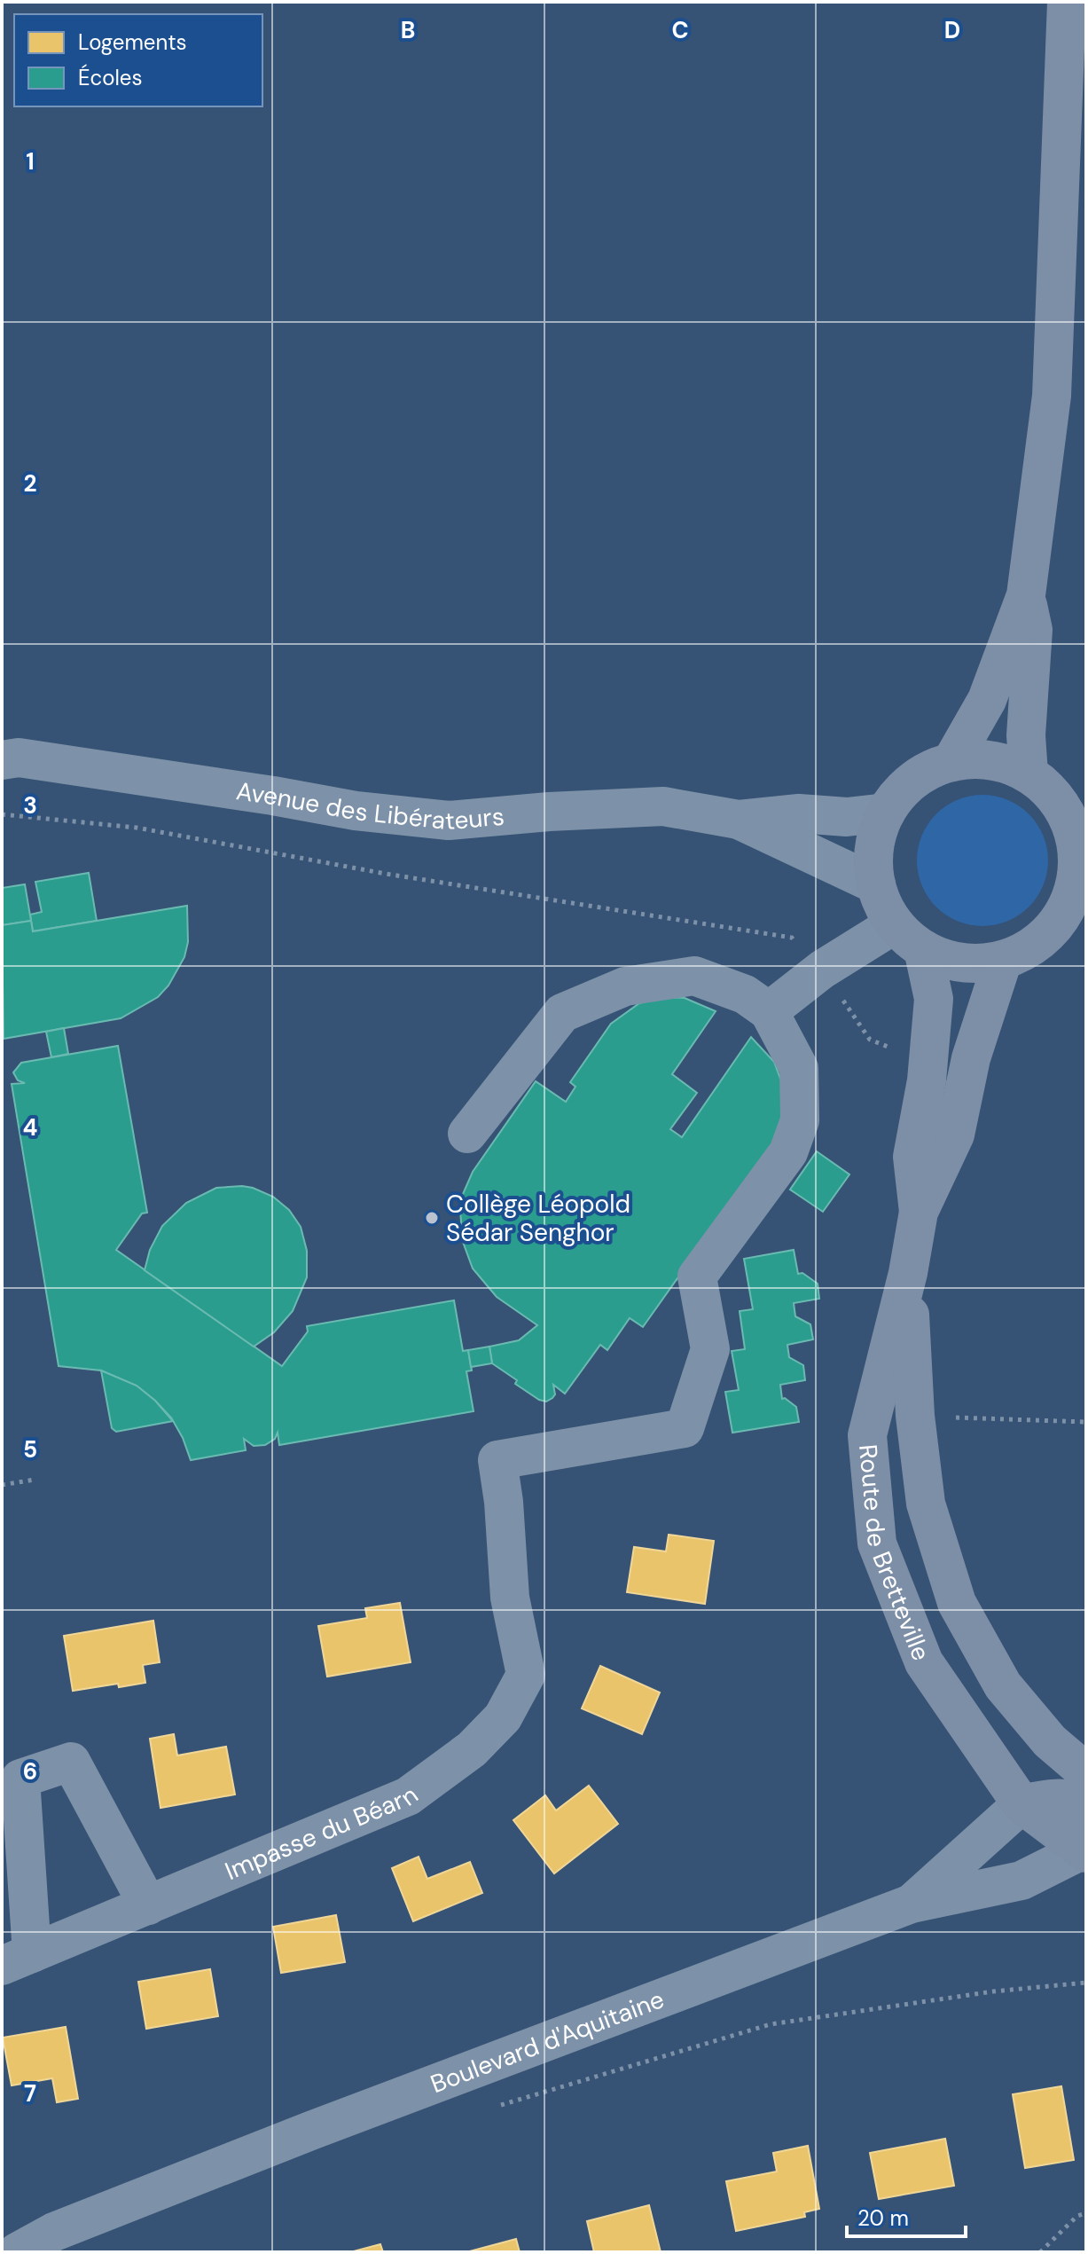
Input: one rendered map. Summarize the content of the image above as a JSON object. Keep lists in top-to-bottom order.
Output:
{
  "streets": {
    "main road": ["Route de Bretteville"],
    "street": ["Avenue des Libérateurs", "Impasse du Béarn", "Boulevard d'Aquitaine"]
  },
  "crossings": [
    ["Avenue des Libérateurs", "Route de Bretteville"],
    ["Route de Bretteville", "Boulevard d'Aquitaine"]
  ],
  "places": ["Collège Léopold Sédar Senghor"],
  "legend": ["Logements", "Écoles"],
  "scale_bar": "20 m",
  "grid": {
    "columns": ["B", "C", "D"],
    "rows": [
      "1",
      "2",
      "3",
      "4",
      "5",
      "6",
      "7"
    ]
  }
}
